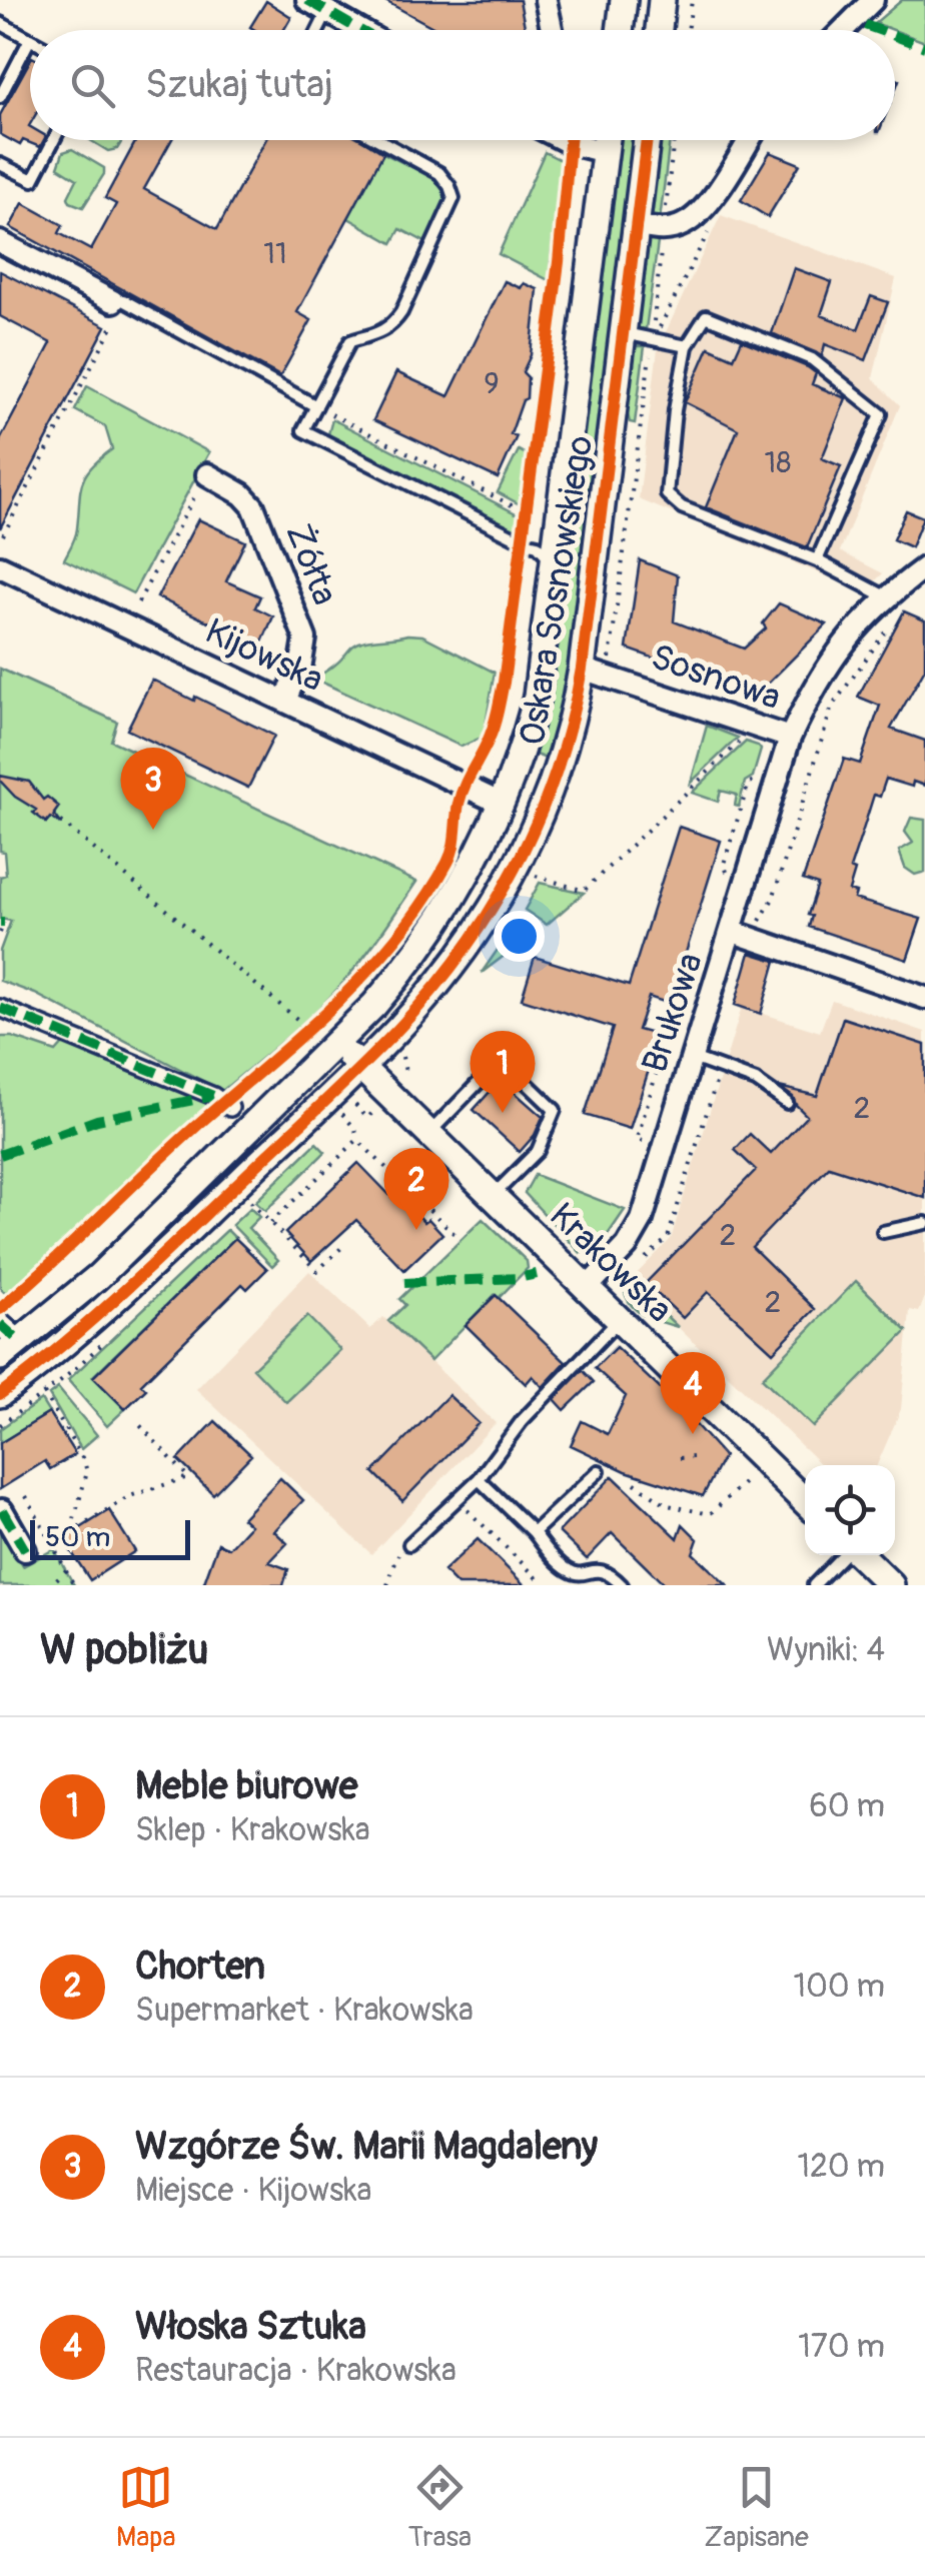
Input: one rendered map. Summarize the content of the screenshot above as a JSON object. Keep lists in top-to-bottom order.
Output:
{
  "streets": {
    "street": [
      "Żółta",
      "Oskara Sosnowskiego",
      "Kijowska",
      "Sosnowa",
      "Brukowa",
      "Krakowska"
    ]
  },
  "crossings": [
    ["Żółta", "Kijowska"],
    ["Oskara Sosnowskiego", "Kijowska"],
    ["Oskara Sosnowskiego", "Sosnowa"],
    ["Oskara Sosnowskiego", "Krakowska"],
    ["Sosnowa", "Brukowa"],
    ["Brukowa", "Krakowska"]
  ],
  "house_numbers": [
    "11",
    "9",
    "18",
    "2",
    "2",
    "2"
  ],
  "scale_bar": "50 m",
  "page": {
    "search": "Szukaj tutaj",
    "pins": [
      "3",
      "1",
      "2",
      "4"
    ],
    "scale": "50 m",
    "heading": ["W pobliżu", "Wyniki: 4"],
    "list": [
      {
        "mark": "1",
        "name": "Meble biurowe",
        "note": "Sklep · Krakowska",
        "value": "60 m"
      },
      {
        "mark": "2",
        "name": "Chorten",
        "note": "Supermarket · Krakowska",
        "value": "100 m"
      },
      {
        "mark": "3",
        "name": "Wzgórze Św. Marii Magdaleny",
        "note": "Miejsce · Kijowska",
        "value": "120 m"
      },
      {
        "mark": "4",
        "name": "Włoska Sztuka",
        "note": "Restauracja · Krakowska",
        "value": "170 m"
      }
    ],
    "nav": ["Mapa", "Trasa", "Zapisane"]
  }
}
